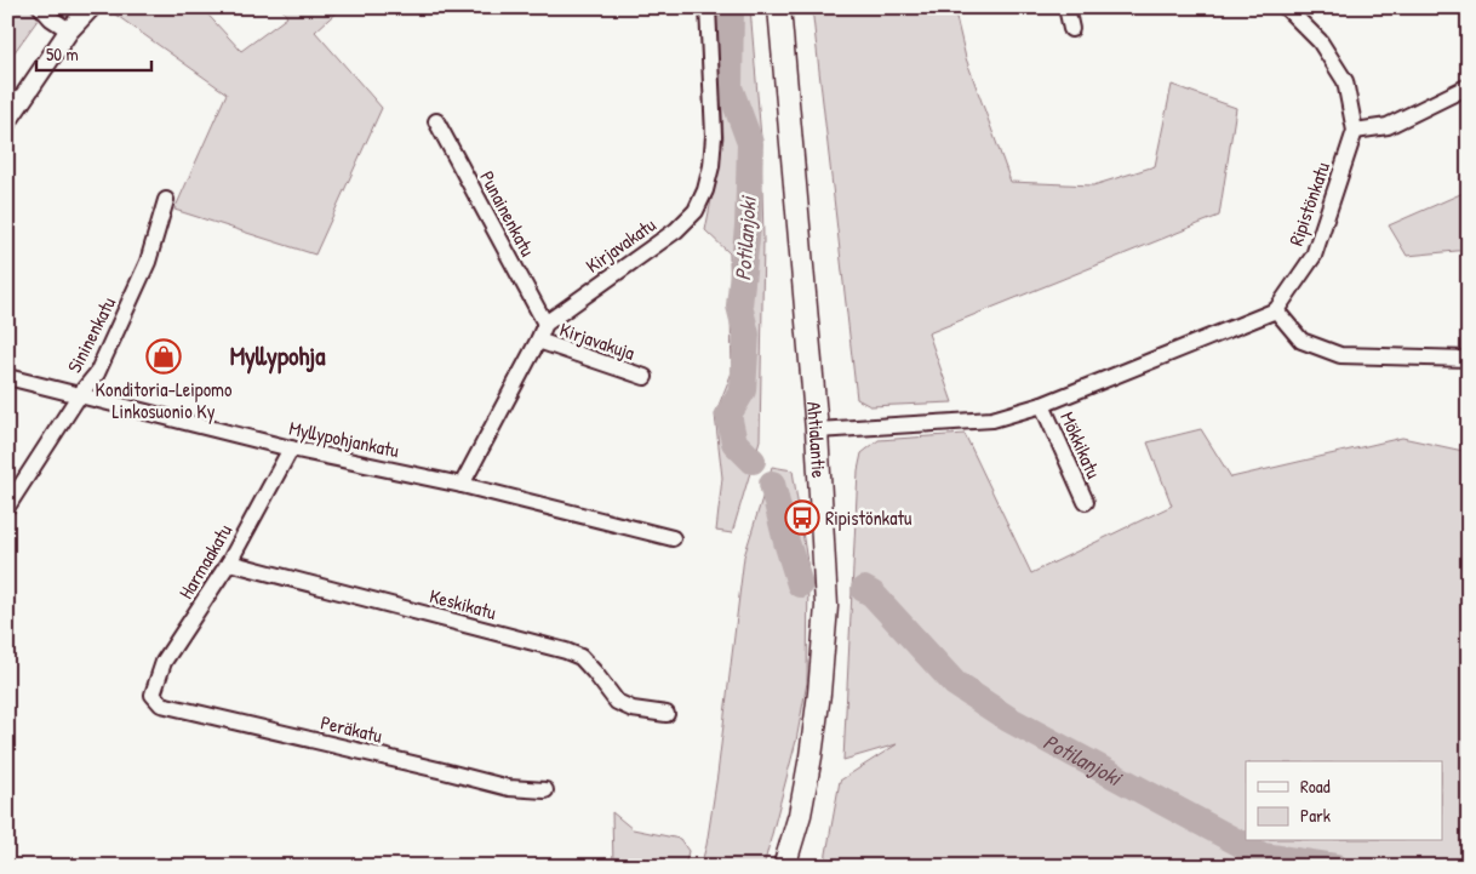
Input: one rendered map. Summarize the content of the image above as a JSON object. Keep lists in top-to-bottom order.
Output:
{
  "streets": {
    "main road": ["Ahtialantie"],
    "street": [
      "Ripistönkatu",
      "Punainenkatu",
      "Kirjavakatu",
      "Sininenkatu",
      "Kirjavakuja",
      "Myllypohjankatu",
      "Mökkikatu",
      "Harmaakatu",
      "Keskikatu",
      "Peräkatu"
    ]
  },
  "crossings": [
    ["Punainenkatu", "Kirjavakatu"],
    ["Sininenkatu", "Myllypohjankatu"],
    ["Myllypohjankatu", "Harmaakatu"],
    ["Harmaakatu", "Keskikatu"],
    ["Harmaakatu", "Peräkatu"]
  ],
  "districts": ["Myllypohja"],
  "water": ["Potilanjoki"],
  "places": {
    "shop": ["Konditoria-Leipomo Linkosuonio Ky"],
    "bus stop": ["Ripistönkatu"]
  },
  "legend": ["Road", "Park"],
  "scale_bar": "50 m"
}
